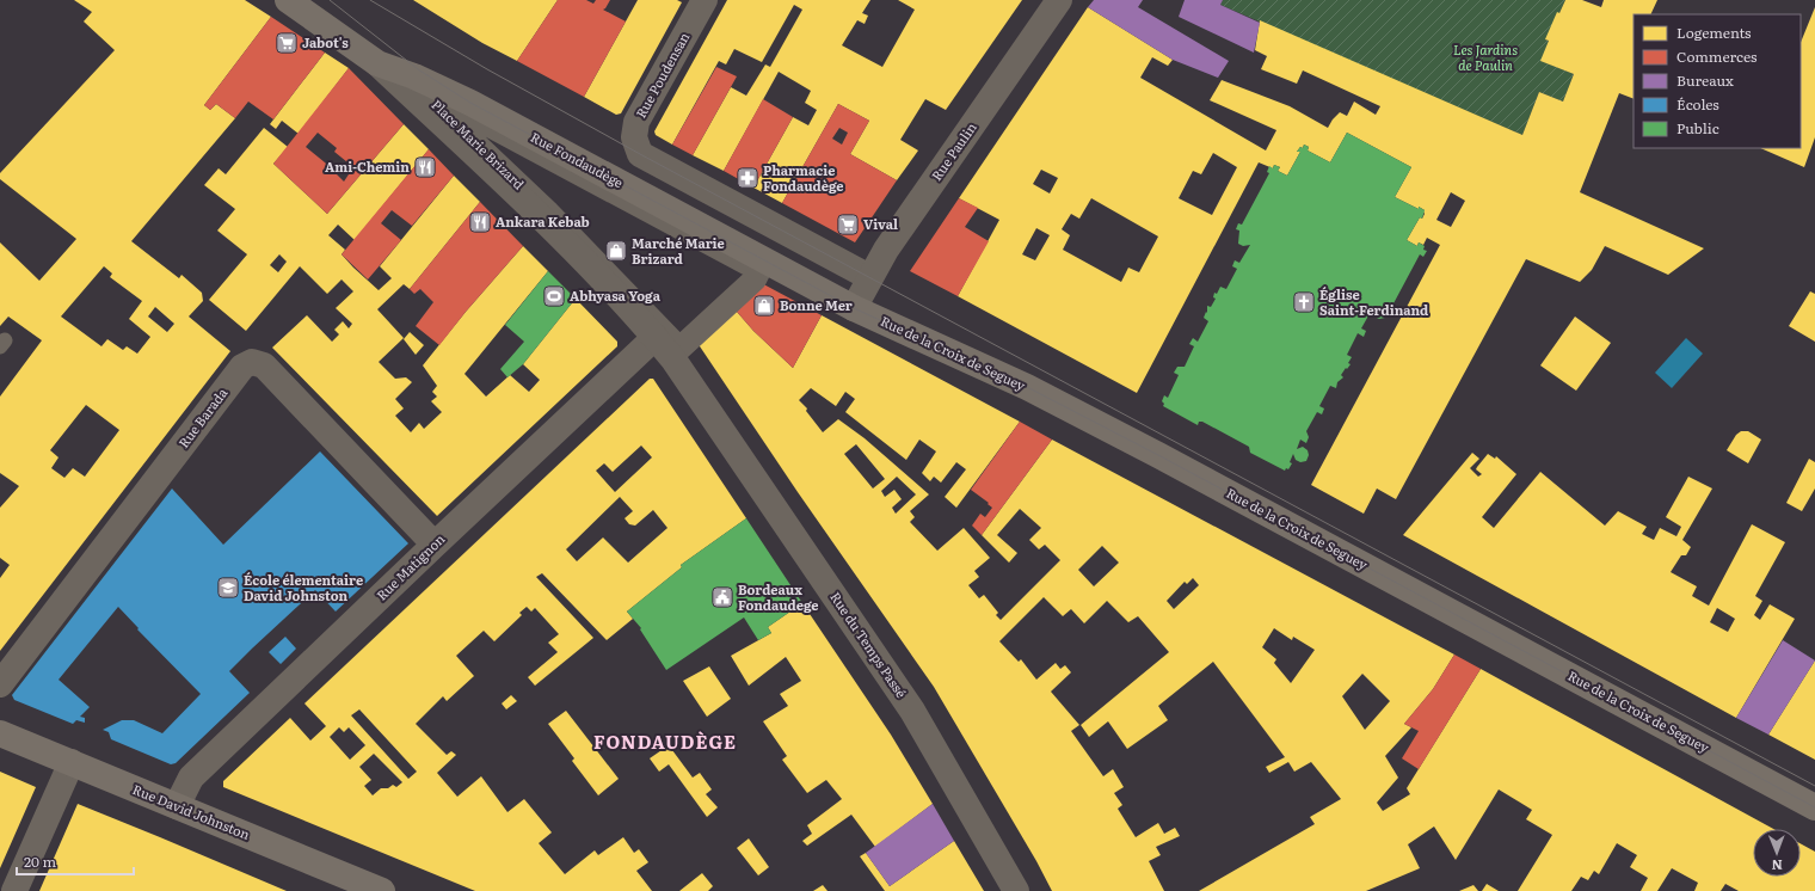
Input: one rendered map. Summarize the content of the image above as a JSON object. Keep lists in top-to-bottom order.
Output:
{
  "streets": {
    "main road": ["Rue Fondaudège", "Rue de la Croix de Seguey", "Rue David Johnston"],
    "street": [
      "Rue Poudensan",
      "Place Marie Brizard",
      "Rue Paulin",
      "Rue Barada",
      "Rue Matignon",
      "Rue du Temps Passé"
    ]
  },
  "crossings": [
    ["Rue Poudensan", "Rue Paulin"],
    ["Place Marie Brizard", "Rue Fondaudège"],
    ["Place Marie Brizard", "Rue Matignon"],
    ["Place Marie Brizard", "Rue du Temps Passé"],
    ["Rue Paulin", "Rue de la Croix de Seguey"],
    ["Rue Fondaudège", "Rue de la Croix de Seguey"],
    ["Rue Fondaudège", "Rue Matignon"],
    ["Rue Fondaudège", "Rue du Temps Passé"],
    ["Rue Barada", "Rue Matignon"],
    ["Rue Matignon", "Rue du Temps Passé"],
    ["Rue Matignon", "Rue David Johnston"]
  ],
  "districts": ["FONDAUDÈGE"],
  "parks": ["Les Jardins de Paulin"],
  "places": {
    "supermarket": ["Jabot's", "Vival"],
    "restaurant": ["Ami-Chemin", "Ankara Kebab"],
    "pharmacy": ["Pharmacie Fondaudège"],
    "shop": ["Marché Marie Brizard", "Bonne Mer"],
    "sports": ["Abhyasa Yoga"],
    "church": ["Église Saint-Ferdinand"],
    "school or university": ["École élementaire David Johnston"],
    "public building": ["Bordeaux Fondaudege"]
  },
  "legend": [
    "Logements",
    "Commerces",
    "Bureaux",
    "Écoles",
    "Public"
  ],
  "scale_bar": "20 m",
  "north": "bottom"
}
